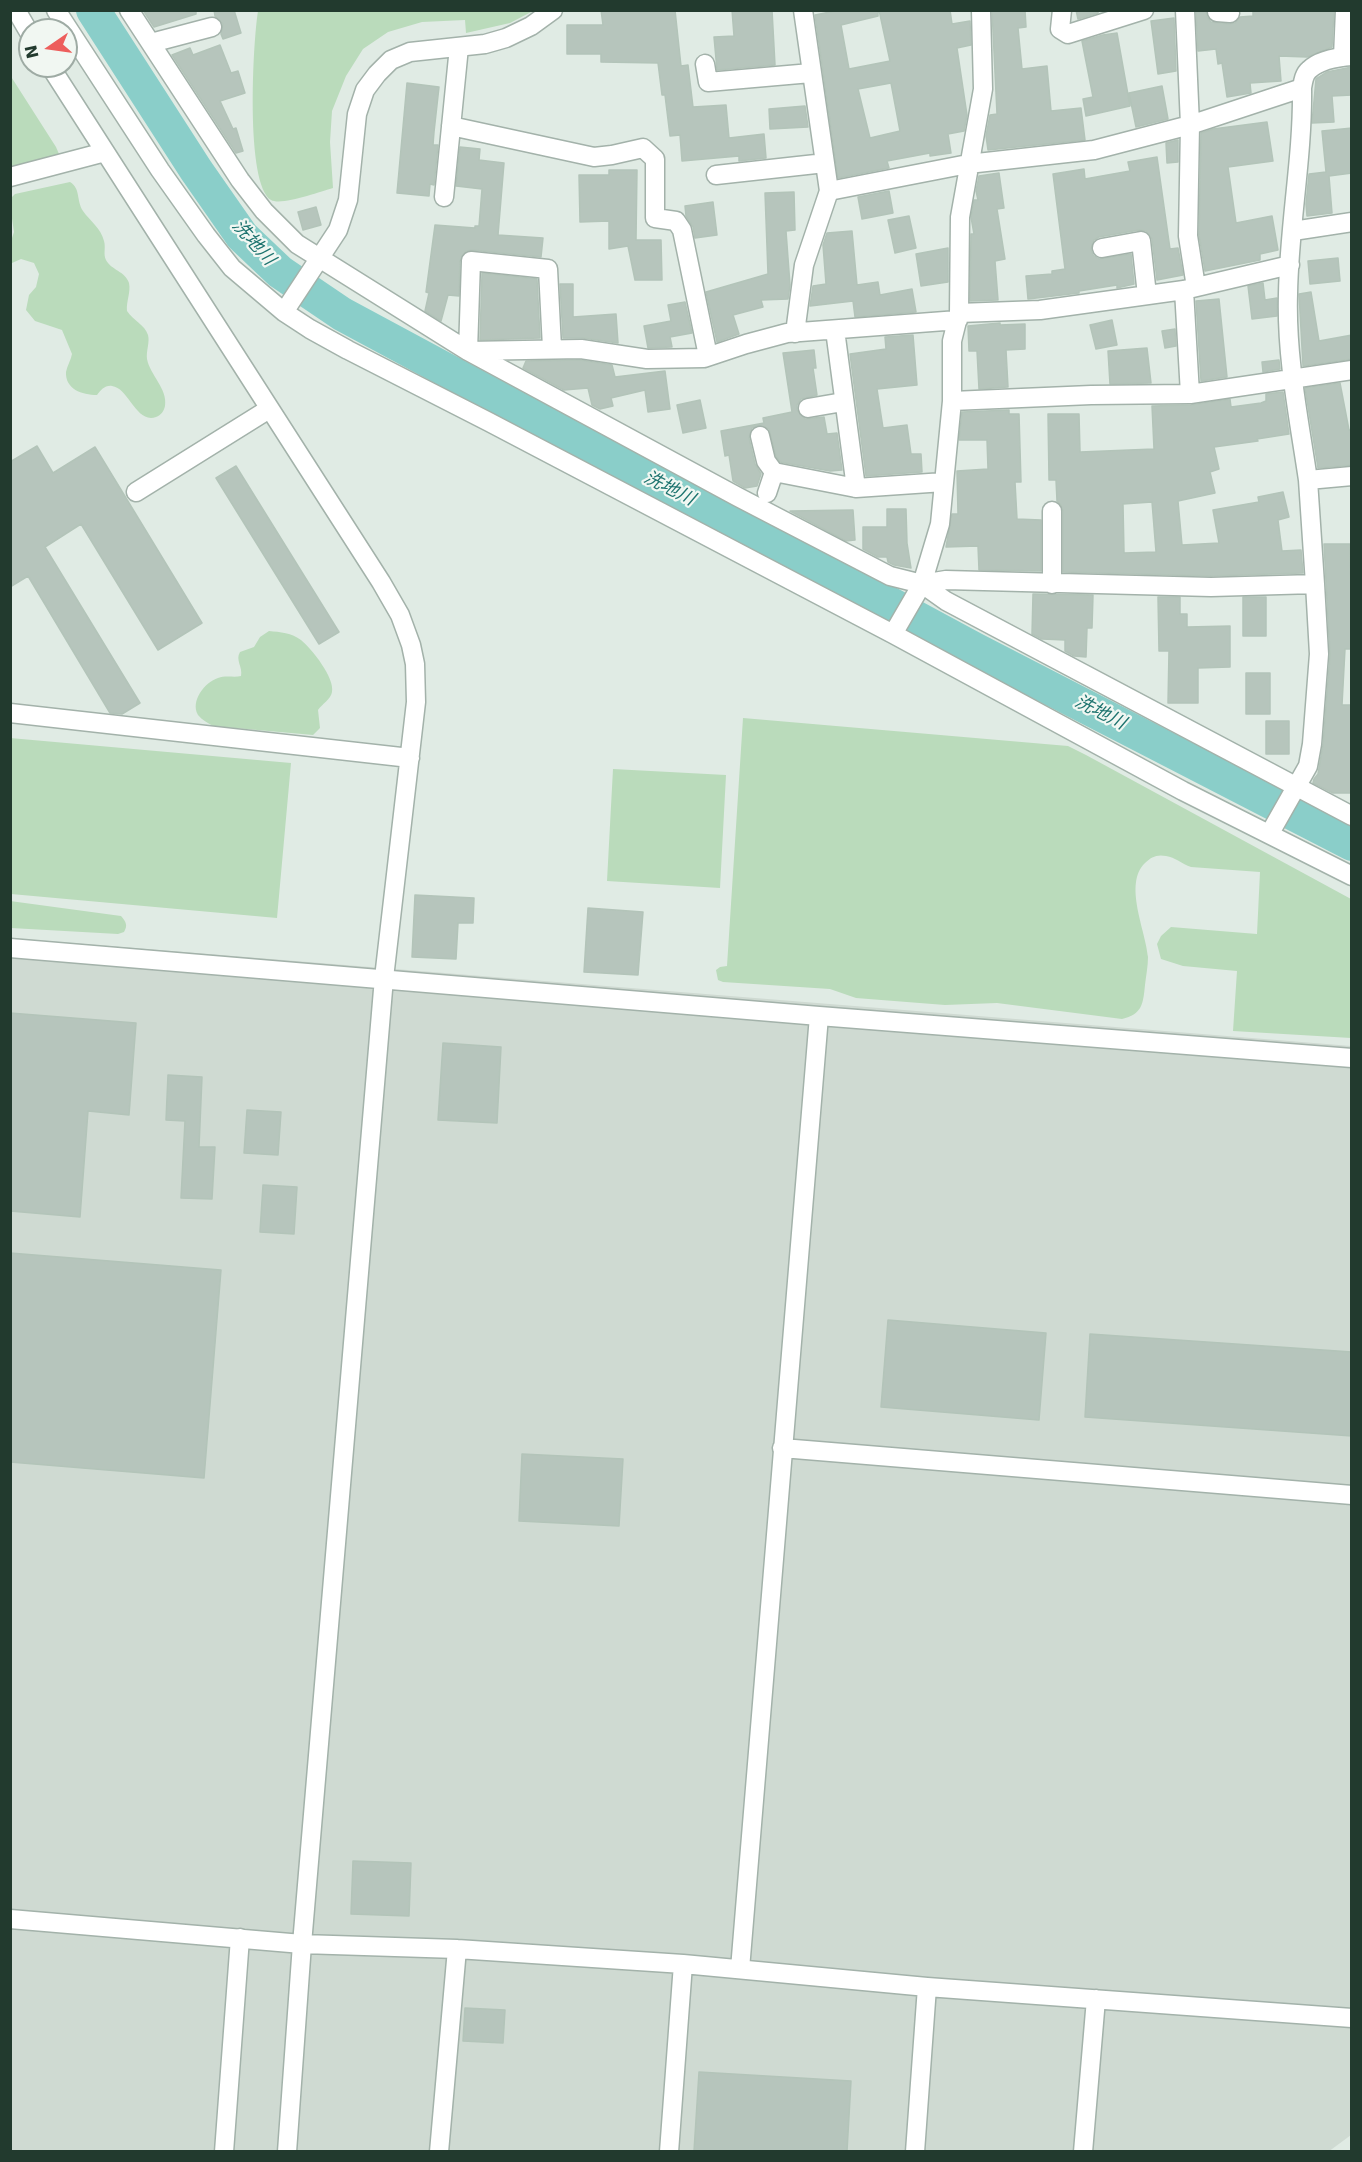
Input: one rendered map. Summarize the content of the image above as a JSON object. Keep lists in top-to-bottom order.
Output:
{
  "water": ["洗地川"],
  "north": "left"
}
